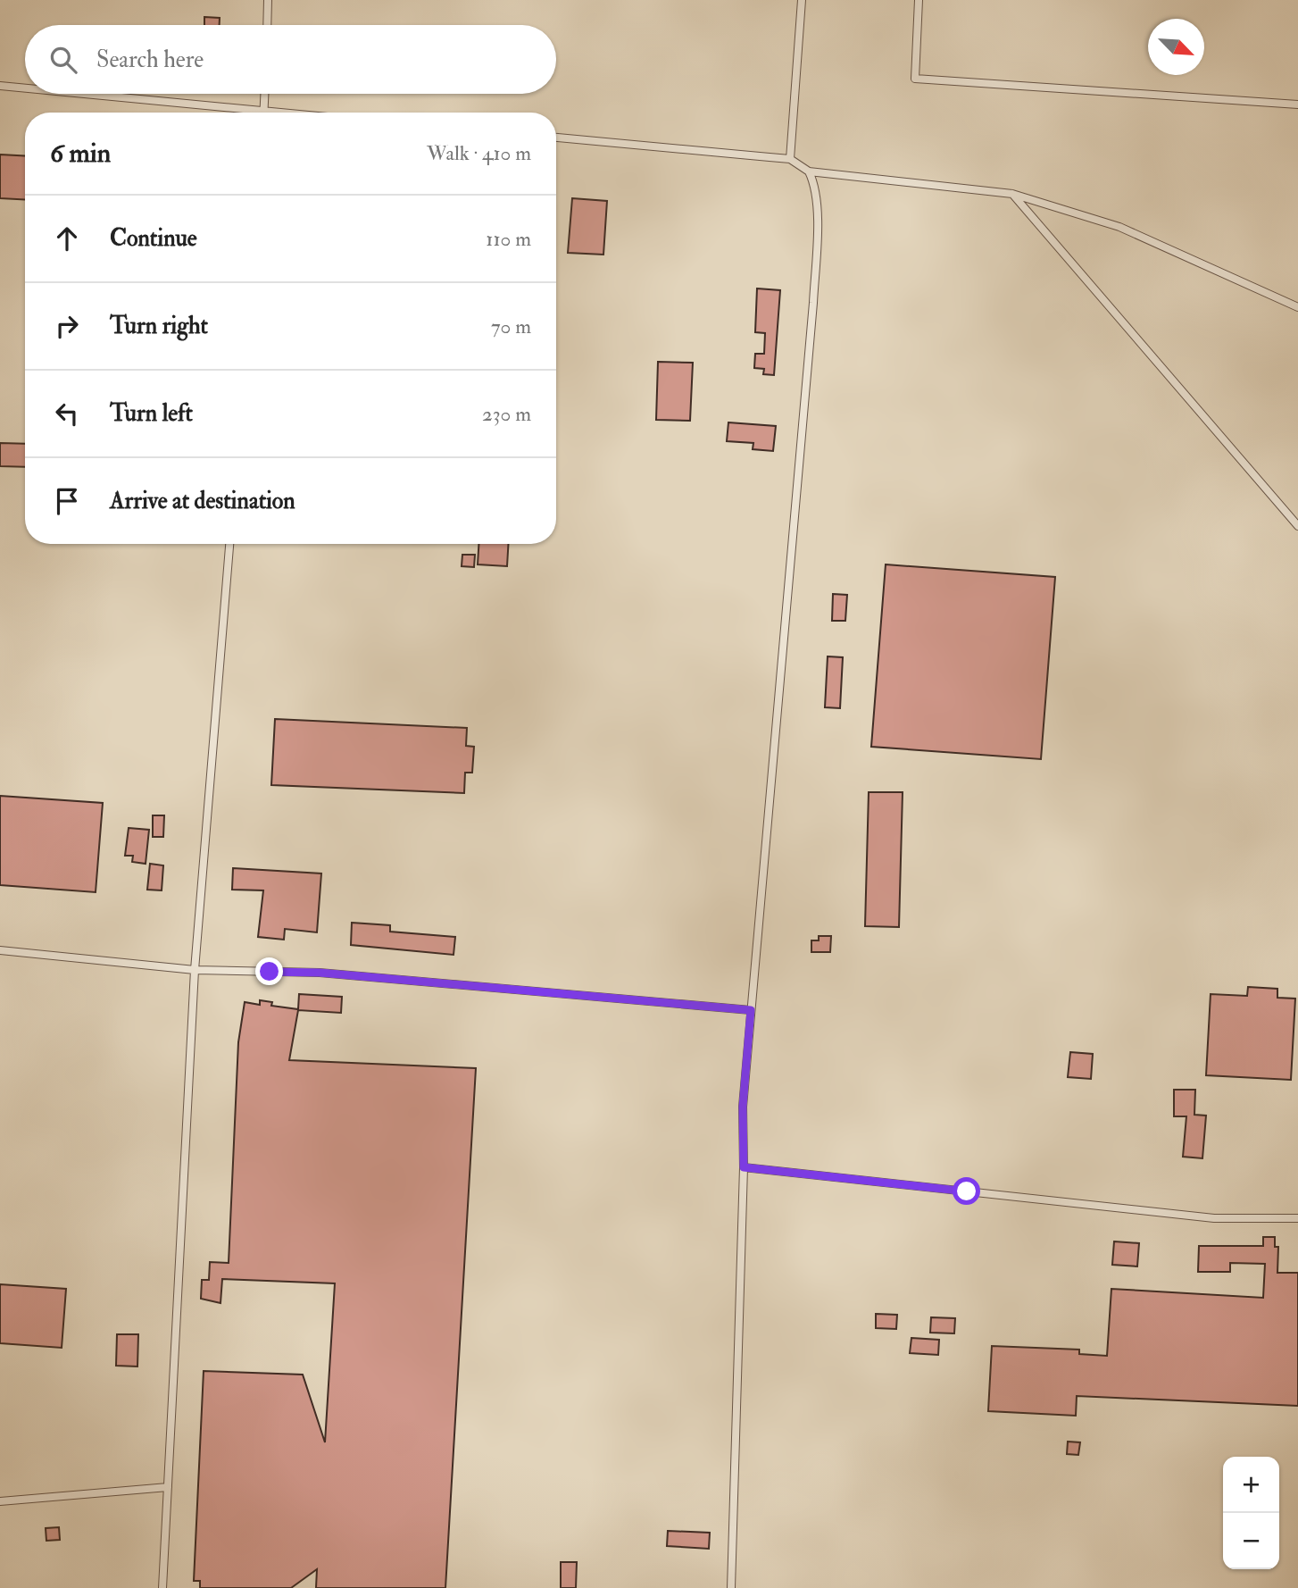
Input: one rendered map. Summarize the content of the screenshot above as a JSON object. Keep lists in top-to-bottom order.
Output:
{
  "north": "bottom right",
  "page": {
    "search": "Search here",
    "heading": ["6 min", "Walk · 410 m"],
    "list": [
      ["Continue", "110 m"],
      ["Turn right", "70 m"],
      ["Turn left", "230 m"],
      "Arrive at destination"
    ],
    "map_buttons": ["+", "−"]
  }
}
